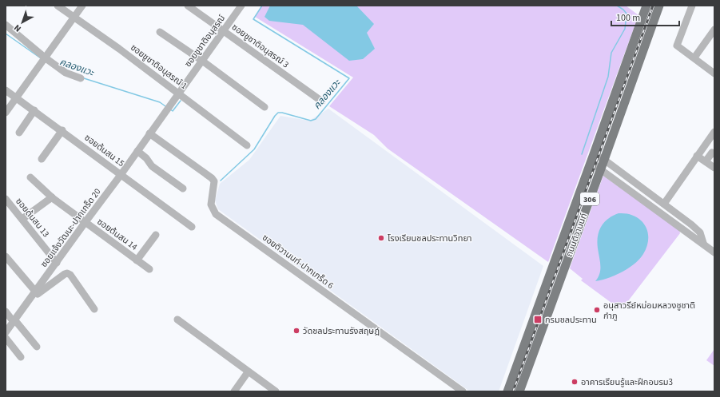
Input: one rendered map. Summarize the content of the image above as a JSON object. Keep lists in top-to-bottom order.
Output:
{
  "streets": {
    "main road": ["306", "ถนนติวานนท์"],
    "street": [
      "ซอยชูชาติอนุสรณ์",
      "ซอยชูชาติอนุสรณ์ 3",
      "ซอยชูชาติอนุสรณ์ 1",
      "ซอยต้นสน 15",
      "ซอยต้นสน 13",
      "ซอยแจ้งวัฒนะ-ปากเกร็ด 20",
      "ซอยต้นสน 14",
      "ซอยติวานนท์-ปากเกร็ด 6"
    ]
  },
  "crossings": [
    ["ซอยชูชาติอนุสรณ์", "ซอยชูชาติอนุสรณ์ 3"],
    ["ซอยชูชาติอนุสรณ์", "ซอยชูชาติอนุสรณ์ 1"],
    ["ซอยชูชาติอนุสรณ์", "ซอยแจ้งวัฒนะ-ปากเกร็ด 20"],
    ["ซอยชูชาติอนุสรณ์", "ซอยติวานนท์-ปากเกร็ด 6"],
    ["ซอยต้นสน 15", "ซอยแจ้งวัฒนะ-ปากเกร็ด 20"],
    ["ซอยต้นสน 13", "ซอยแจ้งวัฒนะ-ปากเกร็ด 20"],
    ["ซอยแจ้งวัฒนะ-ปากเกร็ด 20", "ซอยต้นสน 14"],
    ["ซอยแจ้งวัฒนะ-ปากเกร็ด 20", "ซอยติวานนท์-ปากเกร็ด 6"]
  ],
  "water": ["คลองแวะ"],
  "places": {
    "other": [
      "โรงเรียนชลประทานวิทยา",
      "อนุสาวรีย์หม่อมหลวงชูชาติ กำภู",
      "วัดชลประทานรังสฤษฎ์",
      "อาคารเรียนรู้และฝึกอบรม3"
    ],
    "transit": ["กรมชลประทาน"]
  },
  "scale_bar": "100 m",
  "north": "bottom left"
}
